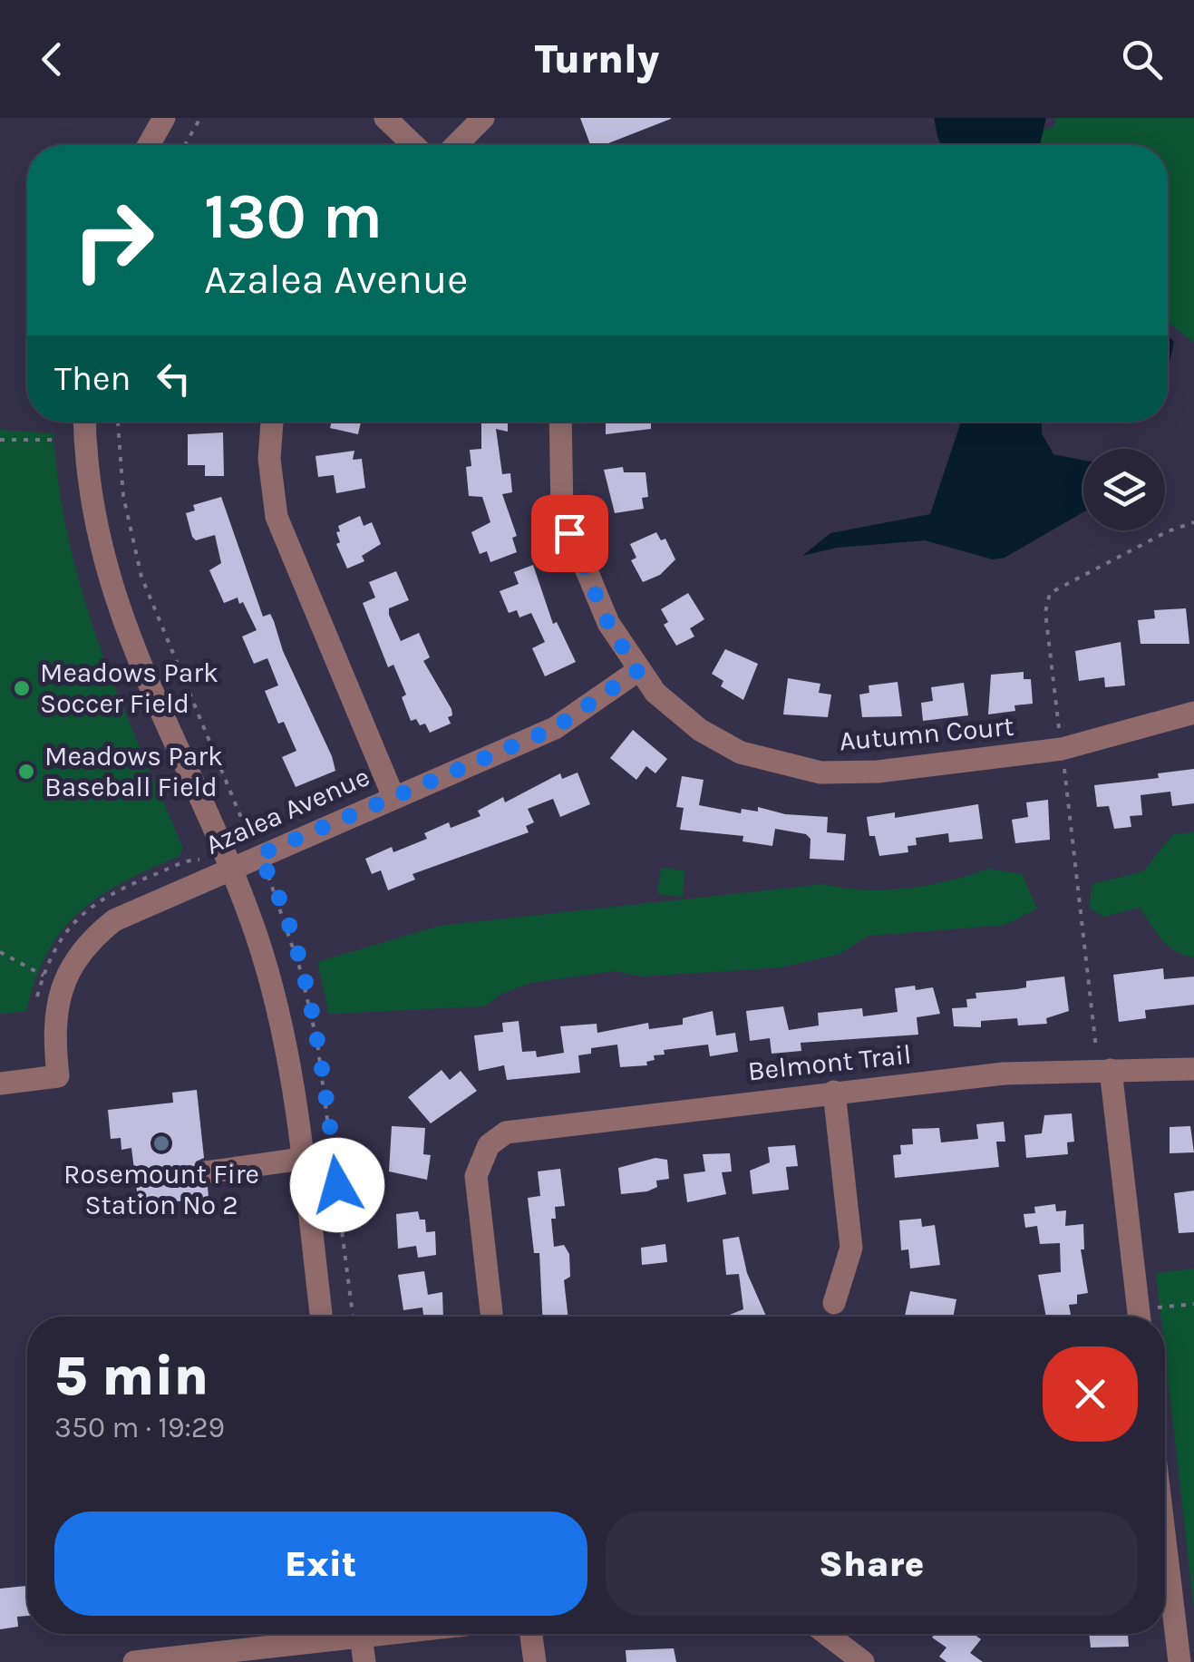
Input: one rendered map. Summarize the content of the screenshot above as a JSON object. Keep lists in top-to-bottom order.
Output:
{
  "streets": {
    "street": ["Autumn Court", "Azalea Avenue", "Belmont Trail"]
  },
  "crossings": [
    ["Autumn Court", "Azalea Avenue"]
  ],
  "places": ["Meadows Park Soccer Field", "Meadows Park Baseball Field", "Rosemount Fire Station No 2"],
  "page": {
    "header": "Turnly",
    "turn": ["130 m", "Azalea Avenue"],
    "then": "Then",
    "heading": ["5 min", "350 m · 19:29"],
    "buttons": ["Exit", "Share"]
  }
}
